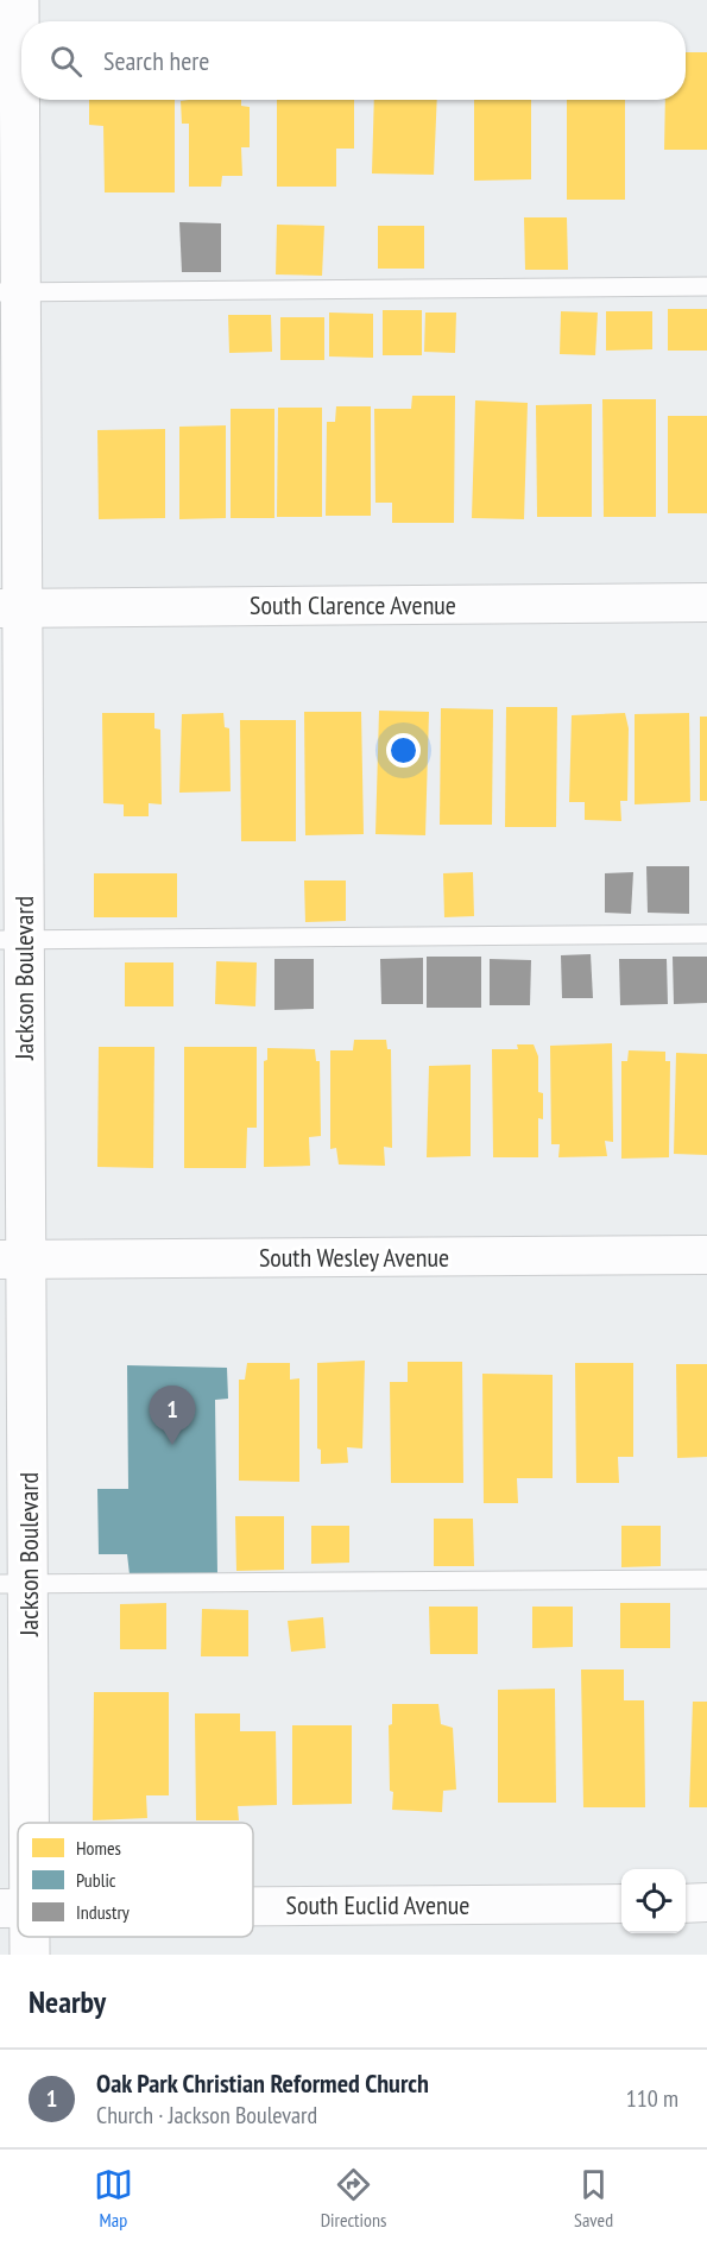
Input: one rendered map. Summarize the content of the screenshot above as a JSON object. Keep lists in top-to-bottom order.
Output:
{
  "streets": {
    "street": [
      "South Clarence Avenue",
      "Jackson Boulevard",
      "South Wesley Avenue",
      "South Euclid Avenue"
    ]
  },
  "crossings": [
    ["South Clarence Avenue", "Jackson Boulevard"],
    ["Jackson Boulevard", "South Wesley Avenue"]
  ],
  "legend": ["Homes", "Public", "Industry"],
  "page": {
    "search": "Search here",
    "pins": "1",
    "heading": "Nearby",
    "list": [
      {
        "mark": "1",
        "name": "Oak Park Christian Reformed Church",
        "note": "Church · Jackson Boulevard",
        "value": "110 m"
      }
    ],
    "nav": ["Map", "Directions", "Saved"]
  }
}
